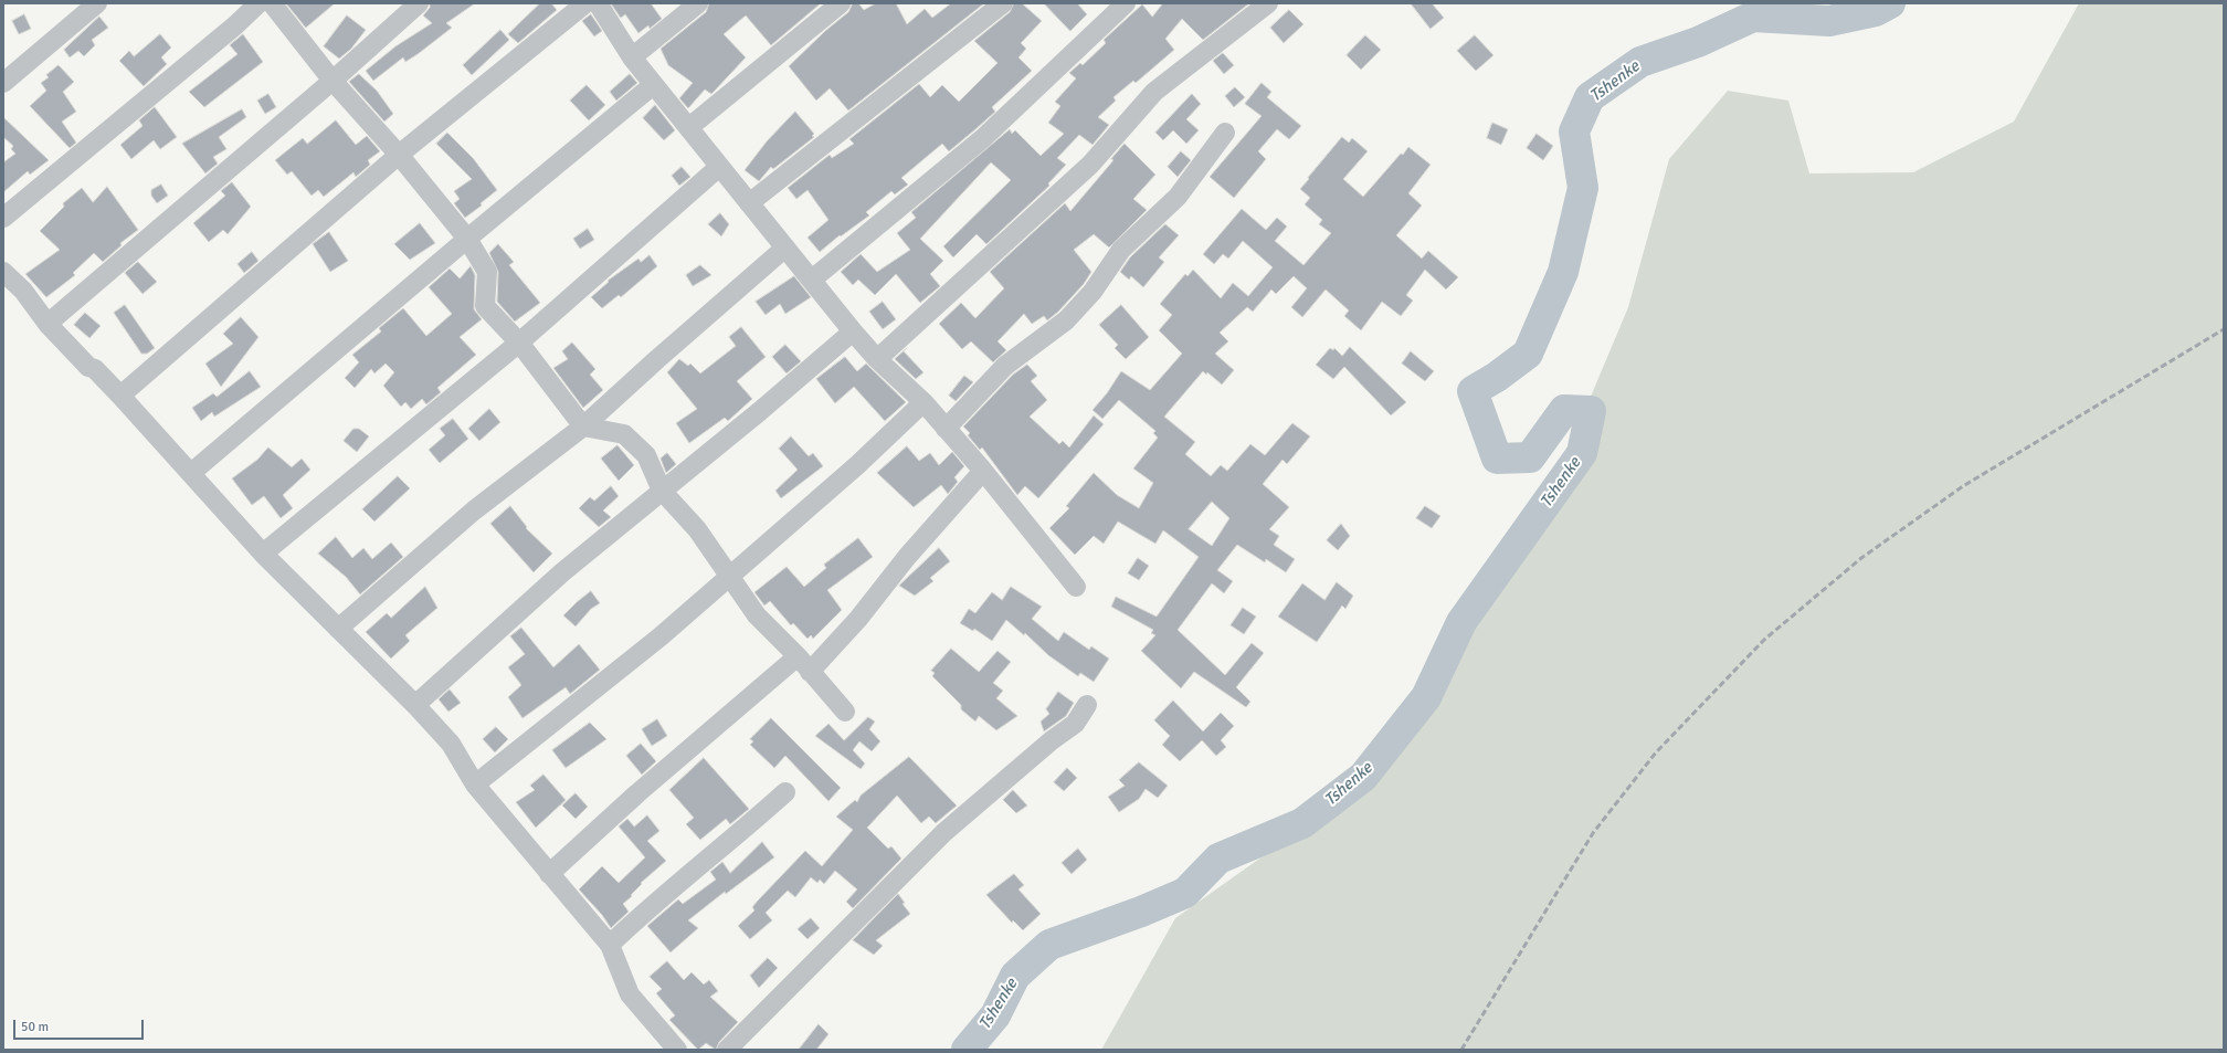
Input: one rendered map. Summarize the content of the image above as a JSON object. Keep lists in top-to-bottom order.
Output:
{
  "water": ["Tshenke"],
  "scale_bar": "50 m"
}
